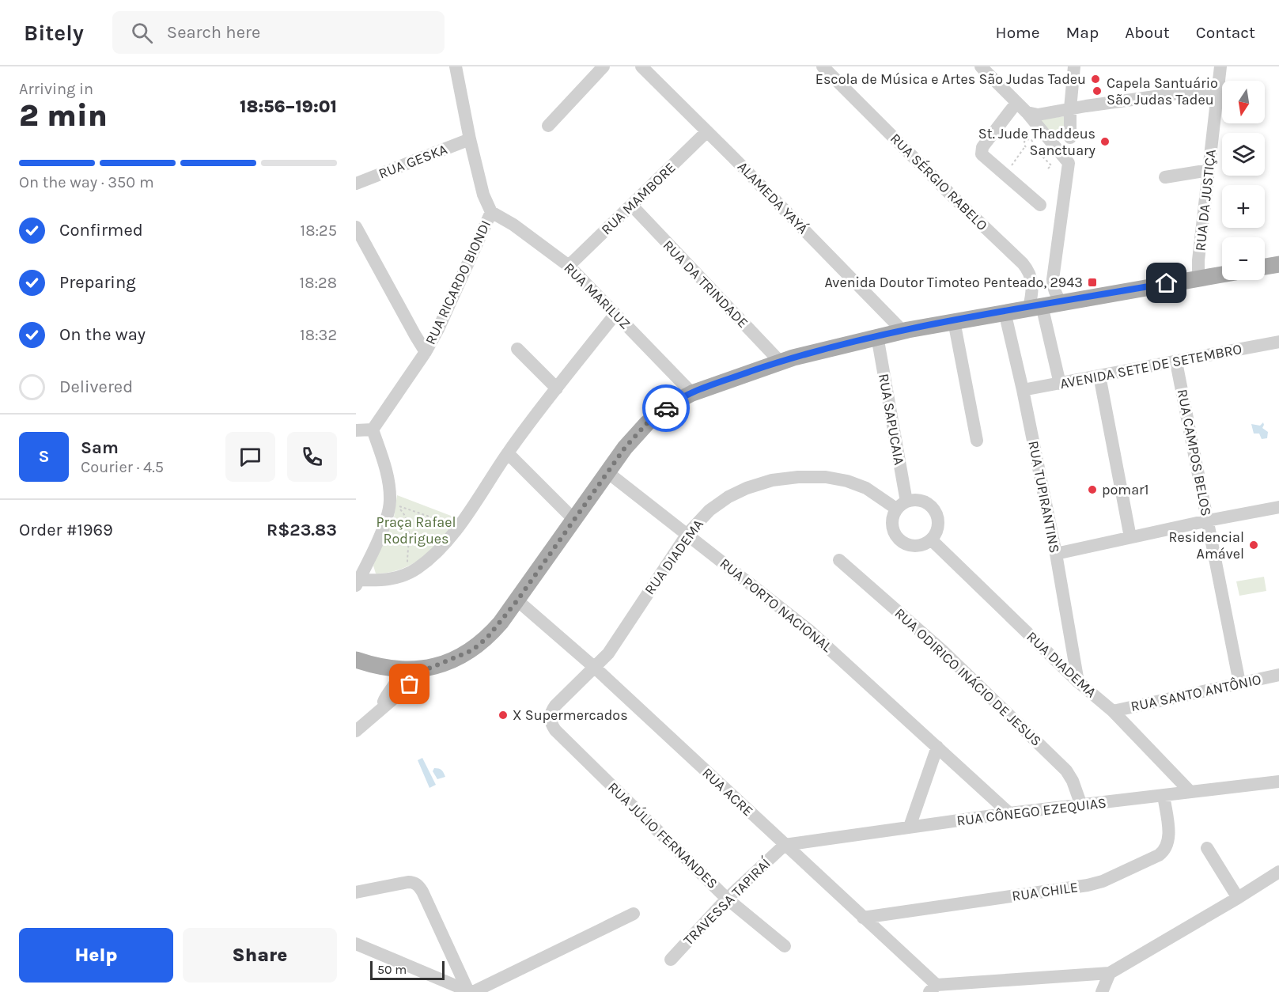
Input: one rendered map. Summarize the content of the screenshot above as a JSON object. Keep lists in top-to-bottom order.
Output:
{
  "streets": {
    "street": [
      "RUA GESKA",
      "RUA SÉRGIO RABELO",
      "ALAMEDA YAYÁ",
      "RUA MAMBORE",
      "RUA DA JUSTIÇA",
      "RUA RICARDO BIONDI",
      "RUA DA TRINDADE",
      "RUA MARILUZ",
      "AVENIDA SETE DE SETEMBRO",
      "RUA SAPUCAIA",
      "RUA CAMPOS BELOS",
      "RUA TUPIRANTINS",
      "RUA DIADEMA",
      "RUA PORTO NACIONAL",
      "RUA ODIRICO INÁCIO DE JESUS",
      "RUA SANTO ANTÔNIO",
      "RUA ACRE",
      "RUA CÔNEGO EZEQUIAS",
      "RUA JÚLIO FERNANDES",
      "RUA CHILE",
      "TRAVESSA TAPIRAÍ"
    ]
  },
  "crossings": [
    ["RUA GESKA", "RUA RICARDO BIONDI"],
    ["ALAMEDA YAYÁ", "RUA MAMBORE"],
    ["RUA MAMBORE", "RUA DA TRINDADE"],
    ["RUA MAMBORE", "RUA MARILUZ"],
    ["RUA RICARDO BIONDI", "RUA MARILUZ"],
    ["AVENIDA SETE DE SETEMBRO", "RUA CAMPOS BELOS"],
    ["AVENIDA SETE DE SETEMBRO", "RUA TUPIRANTINS"],
    ["RUA SAPUCAIA", "RUA DIADEMA"],
    ["RUA CAMPOS BELOS", "RUA SANTO ANTÔNIO"],
    ["RUA TUPIRANTINS", "RUA DIADEMA"],
    ["RUA DIADEMA", "RUA PORTO NACIONAL"],
    ["RUA DIADEMA", "RUA SANTO ANTÔNIO"],
    ["RUA DIADEMA", "RUA ACRE"],
    ["RUA DIADEMA", "RUA CÔNEGO EZEQUIAS"],
    ["RUA DIADEMA", "RUA JÚLIO FERNANDES"],
    ["RUA PORTO NACIONAL", "RUA CÔNEGO EZEQUIAS"],
    ["RUA ODIRICO INÁCIO DE JESUS", "RUA CÔNEGO EZEQUIAS"],
    ["RUA ACRE", "RUA CÔNEGO EZEQUIAS"],
    ["RUA ACRE", "RUA CHILE"],
    ["RUA ACRE", "TRAVESSA TAPIRAÍ"],
    ["RUA CÔNEGO EZEQUIAS", "RUA CHILE"],
    ["RUA CÔNEGO EZEQUIAS", "TRAVESSA TAPIRAÍ"],
    ["RUA JÚLIO FERNANDES", "TRAVESSA TAPIRAÍ"]
  ],
  "parks": ["Praça Rafael Rodrigues"],
  "places": {
    "other": [
      "Escola de Música e Artes São Judas Tadeu",
      "Capela Santuário São Judas Tadeu",
      "St. Jude Thaddeus Sanctuary",
      "pomar1",
      "Residencial Amável",
      "X Supermercados"
    ],
    "transit": ["Avenida Doutor Timoteo Penteado, 2943"]
  },
  "scale_bar": "50 m",
  "north": "bottom",
  "page": {
    "header": "Bitely",
    "search": "Search here",
    "nav": [
      "Home",
      "Map",
      "About",
      "Contact"
    ],
    "heading": ["2 min", "Arriving in", "18:56–19:01"],
    "panel": [
      "Sam",
      "Courier · 4.5",
      "Order #1969",
      "R$23.83"
    ],
    "map_buttons": ["+", "−"],
    "bar": "On the way · 350 m",
    "list": [
      ["Confirmed", "18:25"],
      ["Preparing", "18:28"],
      ["On the way", "18:32"],
      "Delivered"
    ],
    "round": "S",
    "buttons": ["Help", "Share"],
    "scale": "50 m"
  }
}
